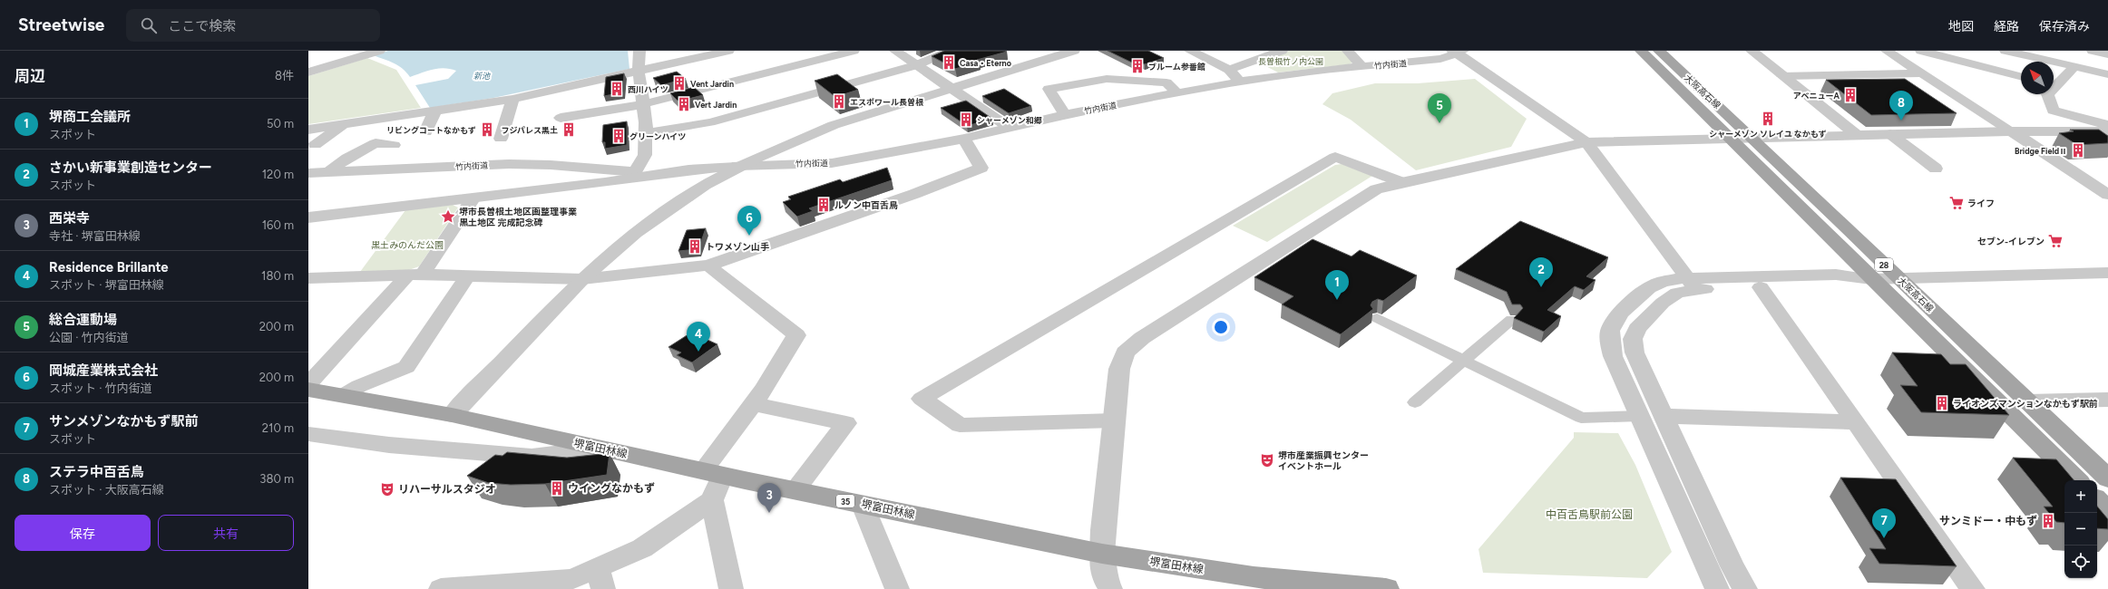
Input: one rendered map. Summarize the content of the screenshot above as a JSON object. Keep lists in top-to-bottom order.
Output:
{
  "streets": {
    "main road": [
      "大阪高石線",
      "28",
      "堺富田林線",
      "35"
    ],
    "street": ["竹内街道"]
  },
  "water": ["新池"],
  "parks": ["長曽根竹ノ内公園", "黒土みのんだ公園", "中百舌鳥駅前公園"],
  "places": {
    "building": [
      "Casa・Eterno",
      "ブルーム参番館",
      "Vent Jardin",
      "西川ハイツ",
      "アベニューA",
      "エスポワール長曽根",
      "Vert Jardin",
      "シャーメゾン ソレイユ なかもず",
      "シャーメゾン和郷",
      "リビングコートなかもず",
      "フジパレス黒土",
      "グリーンハイツ",
      "Bridge FieldⅡ",
      "ルノン中百舌鳥",
      "トワメゾン山手",
      "ライオンズマンションなかもず駅前",
      "ウイングなかもず",
      "サンミドー・中もず"
    ],
    "supermarket": ["ライフ", "セブン-イレブン"],
    "place": ["堺市長曽根土地区画整理事業 黒土地区 完成記念碑"],
    "theatre": ["堺市産業振興センター イベントホール", "リハーサルスタジオ"]
  },
  "north": "top left",
  "page": {
    "header": "Streetwise",
    "search": "ここで検索",
    "nav": ["地図", "経路", "保存済み"],
    "heading": ["周辺", "8件"],
    "pins": [
      "8",
      "5",
      "6",
      "2",
      "1",
      "4",
      "3",
      "7"
    ],
    "list": [
      {
        "mark": "1",
        "name": "堺商工会議所",
        "note": "スポット",
        "value": "50 m"
      },
      {
        "mark": "2",
        "name": "さかい新事業創造センター",
        "note": "スポット",
        "value": "120 m"
      },
      {
        "mark": "3",
        "name": "西栄寺",
        "note": "寺社 · 堺富田林線",
        "value": "160 m"
      },
      {
        "mark": "4",
        "name": "Residence Brillante",
        "note": "スポット · 堺富田林線",
        "value": "180 m"
      },
      {
        "mark": "5",
        "name": "総合運動場",
        "note": "公園 · 竹内街道",
        "value": "200 m"
      },
      {
        "mark": "6",
        "name": "岡城産業株式会社",
        "note": "スポット · 竹内街道",
        "value": "200 m"
      },
      {
        "mark": "7",
        "name": "サンメゾンなかもず駅前",
        "note": "スポット",
        "value": "210 m"
      },
      {
        "mark": "8",
        "name": "ステラ中百舌鳥",
        "note": "スポット · 大阪高石線",
        "value": "380 m"
      }
    ],
    "map_buttons": ["+", "−"],
    "buttons": ["保存", "共有"]
  }
}
